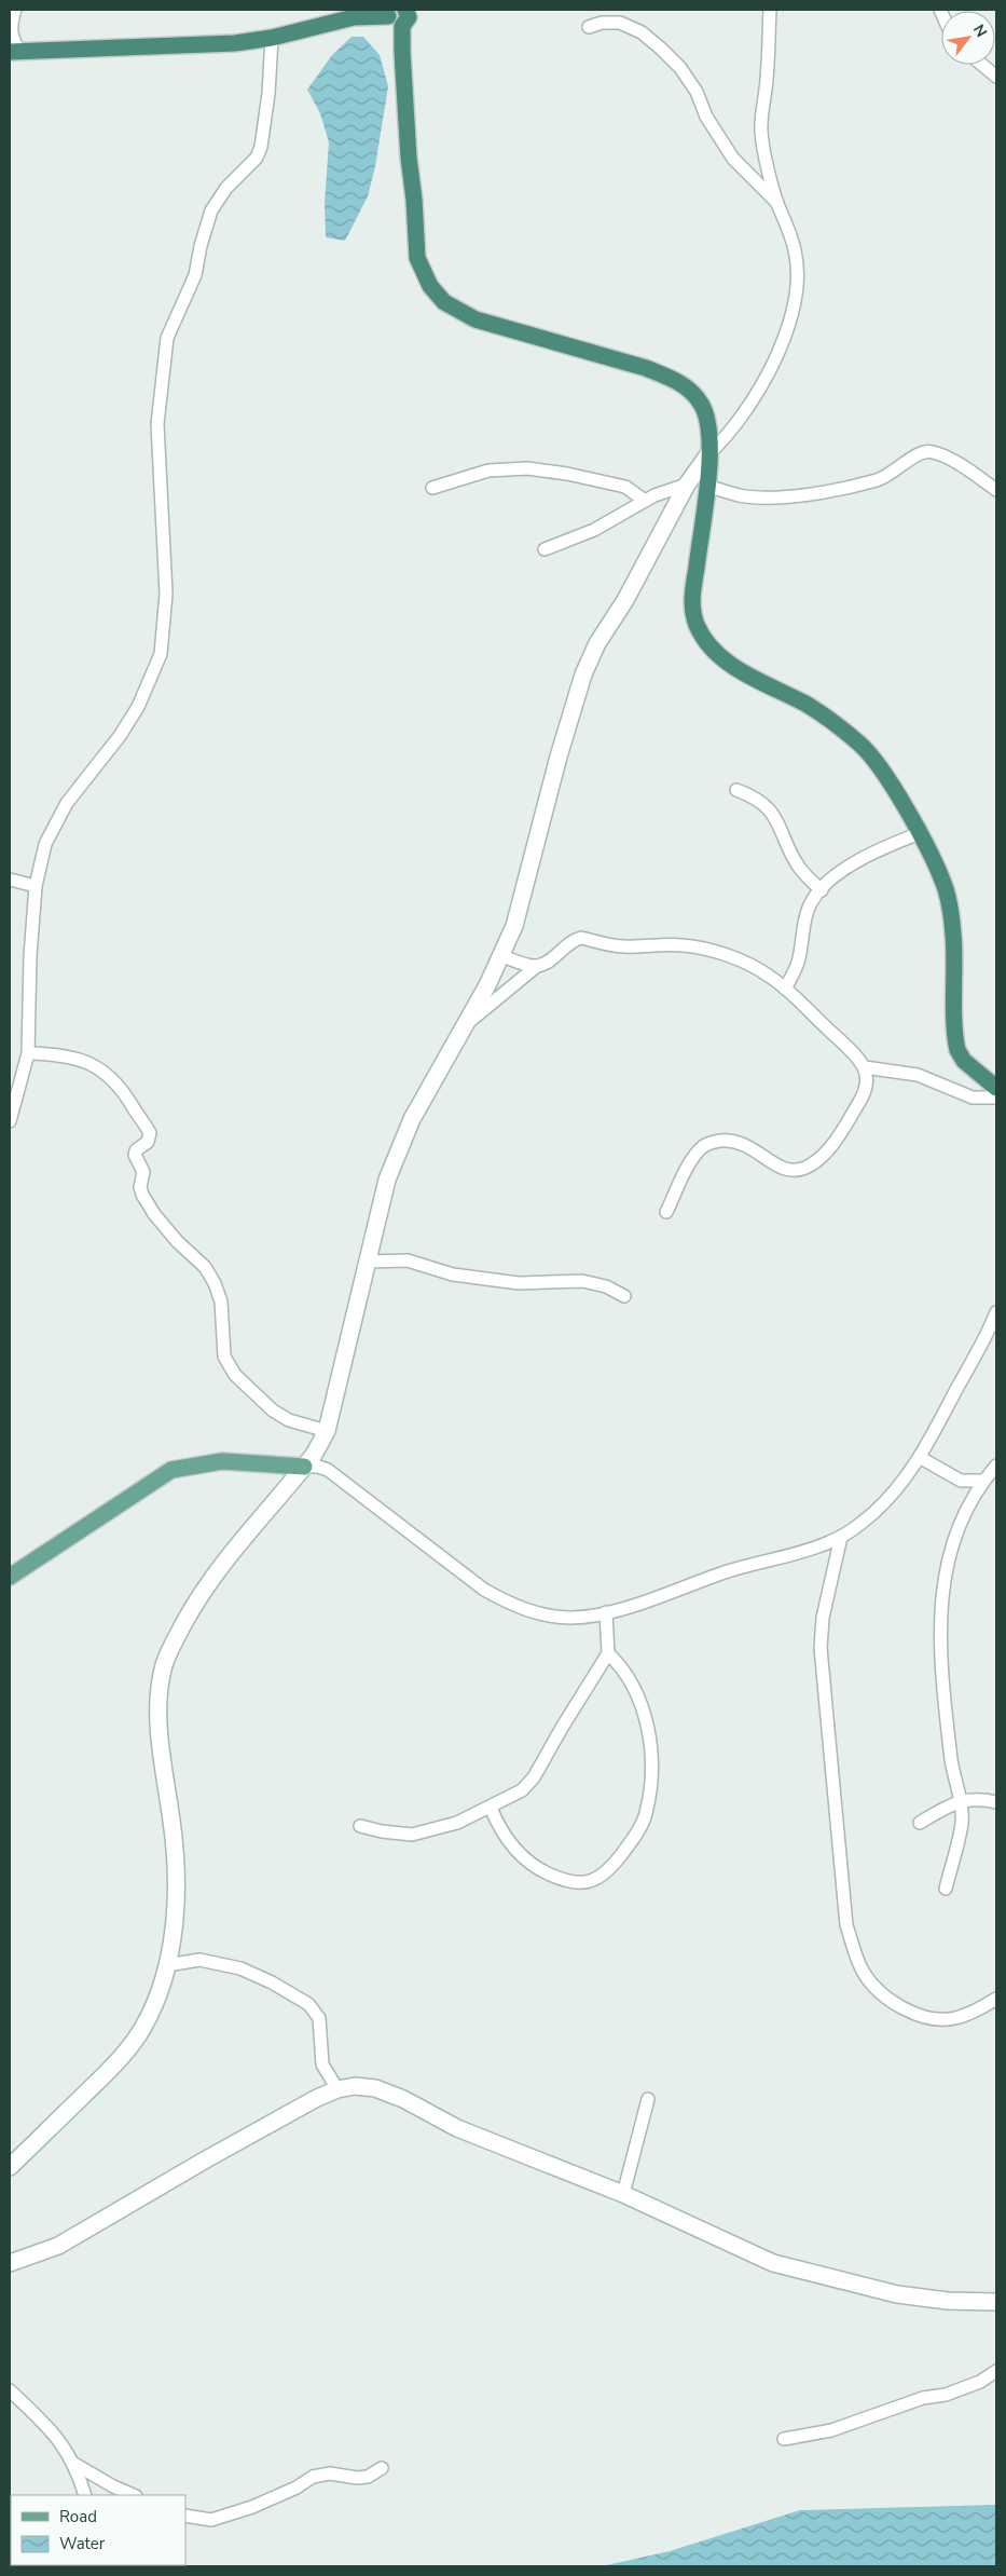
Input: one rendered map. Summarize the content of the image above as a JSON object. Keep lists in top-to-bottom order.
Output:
{
  "legend": ["Road", "Water"],
  "north": "top right"
}
